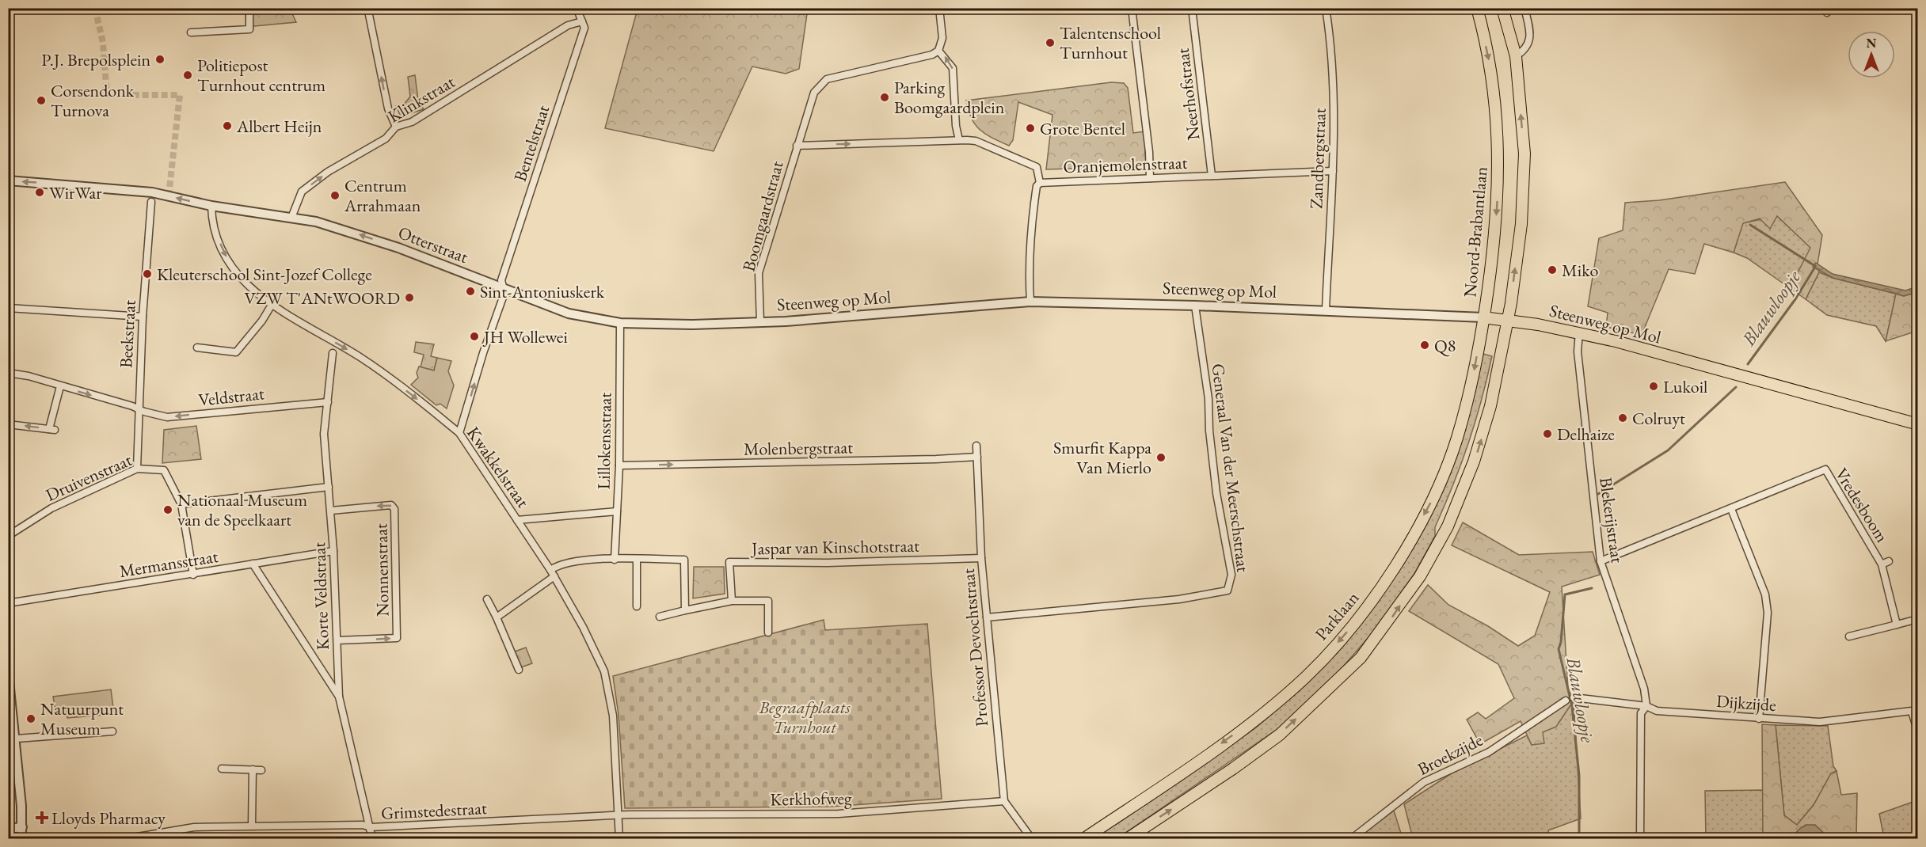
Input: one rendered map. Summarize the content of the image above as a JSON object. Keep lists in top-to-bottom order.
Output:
{
  "streets": {
    "main road": ["Noord-Brabantlaan", "Steenweg op Mol", "Parklaan"],
    "street": [
      "Neerhofstraat",
      "Klinkstraat",
      "Bentelstraat",
      "Zandbergstraat",
      "Oranjemolenstraat",
      "Boomgaardstraat",
      "Otterstraat",
      "Beekstraat",
      "Veldstraat",
      "Lillokensstraat",
      "Molenbergstraat",
      "Kwakkelstraat",
      "Generaal Van der Meerschstraat",
      "Druivenstraat",
      "Vredesboom",
      "Blekerijstraat",
      "Jaspar van Kinschotstraat",
      "Mermansstraat",
      "Nonnenstraat",
      "Korte Veldstraat",
      "Professor Devochtstraat",
      "Dijkzijde",
      "Broekzijde",
      "Kerkhofweg",
      "Grimstedestraat"
    ]
  },
  "crossings": [
    ["Neerhofstraat", "Oranjemolenstraat"],
    ["Klinkstraat", "Bentelstraat"],
    ["Klinkstraat", "Otterstraat"],
    ["Bentelstraat", "Otterstraat"],
    ["Bentelstraat", "Kwakkelstraat"],
    ["Zandbergstraat", "Oranjemolenstraat"],
    ["Zandbergstraat", "Steenweg op Mol"],
    ["Oranjemolenstraat", "Boomgaardstraat"],
    ["Oranjemolenstraat", "Steenweg op Mol"],
    ["Boomgaardstraat", "Otterstraat"],
    ["Boomgaardstraat", "Steenweg op Mol"],
    ["Noord-Brabantlaan", "Steenweg op Mol"],
    ["Noord-Brabantlaan", "Parklaan"],
    ["Otterstraat", "Steenweg op Mol"],
    ["Otterstraat", "Lillokensstraat"],
    ["Otterstraat", "Kwakkelstraat"],
    ["Steenweg op Mol", "Generaal Van der Meerschstraat"],
    ["Steenweg op Mol", "Blekerijstraat"],
    ["Steenweg op Mol", "Parklaan"],
    ["Beekstraat", "Veldstraat"],
    ["Beekstraat", "Druivenstraat"],
    ["Veldstraat", "Korte Veldstraat"],
    ["Lillokensstraat", "Molenbergstraat"],
    ["Molenbergstraat", "Professor Devochtstraat"],
    ["Kwakkelstraat", "Kerkhofweg"],
    ["Kwakkelstraat", "Grimstedestraat"],
    ["Generaal Van der Meerschstraat", "Professor Devochtstraat"],
    ["Druivenstraat", "Mermansstraat"],
    ["Blekerijstraat", "Dijkzijde"],
    ["Jaspar van Kinschotstraat", "Professor Devochtstraat"],
    ["Mermansstraat", "Korte Veldstraat"],
    ["Nonnenstraat", "Korte Veldstraat"],
    ["Professor Devochtstraat", "Kerkhofweg"],
    ["Kerkhofweg", "Grimstedestraat"]
  ],
  "one_way": [
    "Klinkstraat",
    "Otterstraat",
    "Molenbergstraat",
    "Kwakkelstraat"
  ],
  "water": ["Blauwloopje"],
  "parks": ["Begraafplaats Turnhout"],
  "places": {
    "other": [
      "Talentenschool Turnhout",
      "P.J. Brepolsplein",
      "Politiepost Turnhout centrum",
      "Parking Boomgaardplein",
      "Corsendonk Turnova",
      "Albert Heijn",
      "Grote Bentel",
      "WirWar",
      "Centrum Arrahmaan",
      "Miko",
      "Kleuterschool Sint-Jozef College",
      "Sint-Antoniuskerk",
      "VZW T'ANtWOORD",
      "JH Wollewei",
      "Q8",
      "Lukoil",
      "Colruyt",
      "Delhaize",
      "Smurfit Kappa Van Mierlo",
      "Nationaal Museum van de Speelkaart",
      "Natuurpunt Museum"
    ],
    "health": ["Lloyds Pharmacy"]
  },
  "north": "top"
}
